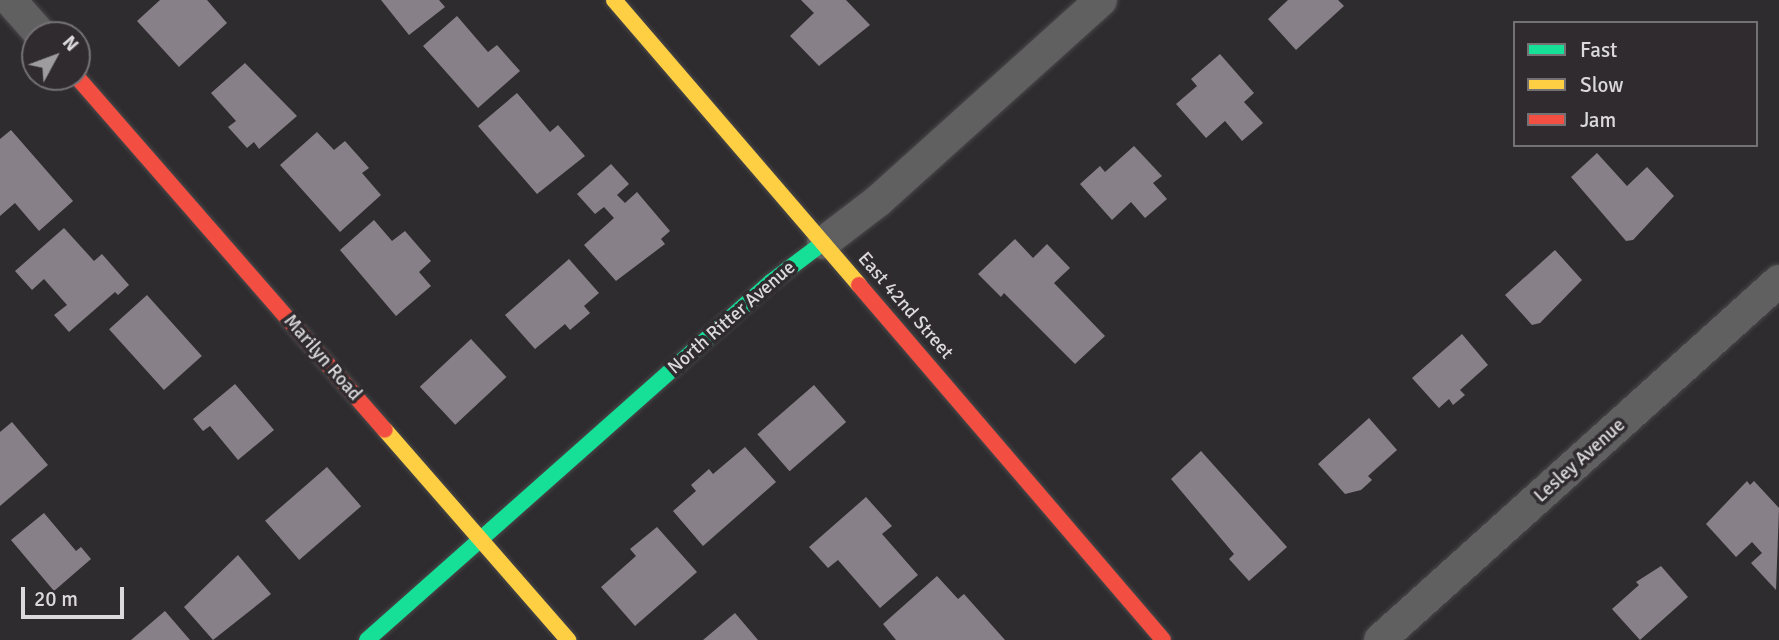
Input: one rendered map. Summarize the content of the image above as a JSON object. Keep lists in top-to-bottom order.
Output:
{
  "streets": {
    "street": [
      "East 42nd Street",
      "North Ritter Avenue",
      "Marilyn Road",
      "Lesley Avenue"
    ]
  },
  "crossings": [
    ["East 42nd Street", "North Ritter Avenue"],
    ["North Ritter Avenue", "Marilyn Road"]
  ],
  "legend": ["Fast", "Slow", "Jam"],
  "scale_bar": "20 m",
  "north": "top right"
}
